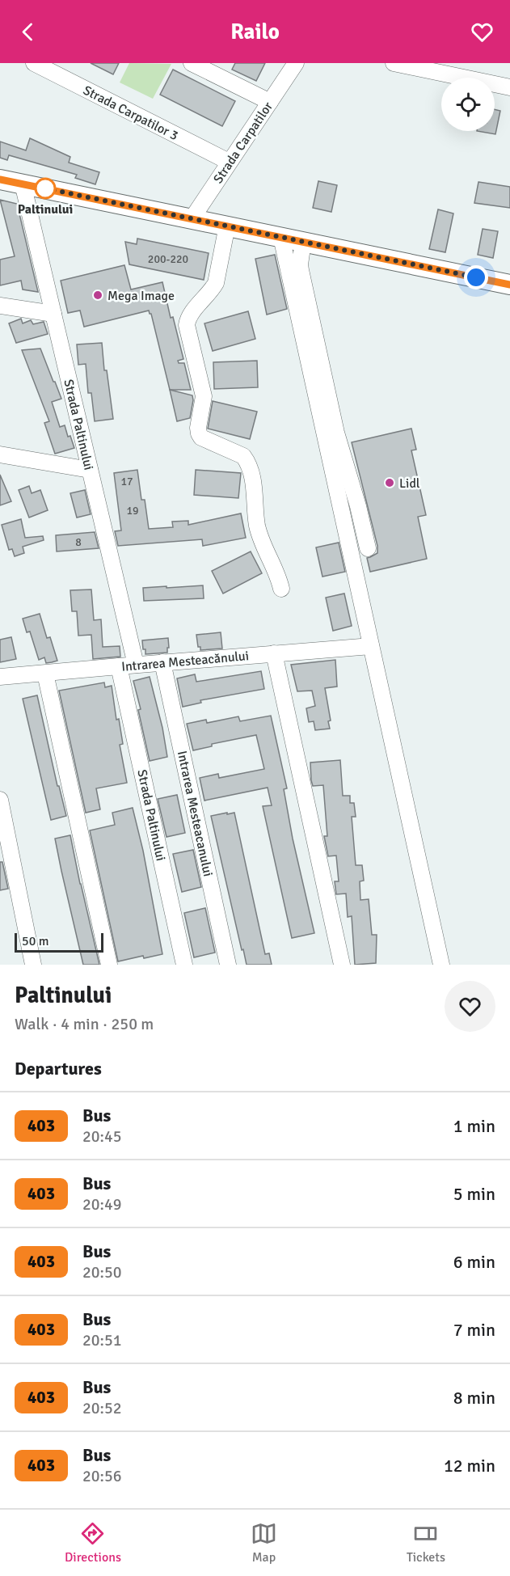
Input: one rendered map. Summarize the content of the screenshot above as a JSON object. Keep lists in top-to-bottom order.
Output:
{
  "streets": {
    "street": [
      "Strada Carpatilor 3",
      "Strada Carpatilor",
      "Strada Paltinului",
      "Intrarea Mesteacănului",
      "Intrarea Mesteacanului"
    ]
  },
  "crossings": [
    ["Strada Carpatilor 3", "Strada Carpatilor"],
    ["Strada Paltinului", "Intrarea Mesteacănului"],
    ["Intrarea Mesteacănului", "Intrarea Mesteacanului"]
  ],
  "places": ["Paltinului", "Mega Image", "Lidl"],
  "lines": ["bus line 403"],
  "house_numbers": [
    "200-220",
    "17",
    "19",
    "8"
  ],
  "scale_bar": "50 m",
  "page": {
    "header": "Railo",
    "scale": "50 m",
    "heading": [
      ["Paltinului", "Walk · 4 min · 250 m"],
      "Departures"
    ],
    "list": [
      {
        "mark": "403",
        "name": "Bus",
        "note": "20:45",
        "value": "1 min"
      },
      {
        "mark": "403",
        "name": "Bus",
        "note": "20:49",
        "value": "5 min"
      },
      {
        "mark": "403",
        "name": "Bus",
        "note": "20:50",
        "value": "6 min"
      },
      {
        "mark": "403",
        "name": "Bus",
        "note": "20:51",
        "value": "7 min"
      },
      {
        "mark": "403",
        "name": "Bus",
        "note": "20:52",
        "value": "8 min"
      },
      {
        "mark": "403",
        "name": "Bus",
        "note": "20:56",
        "value": "12 min"
      }
    ],
    "tabs": ["Directions", "Map", "Tickets"]
  }
}
